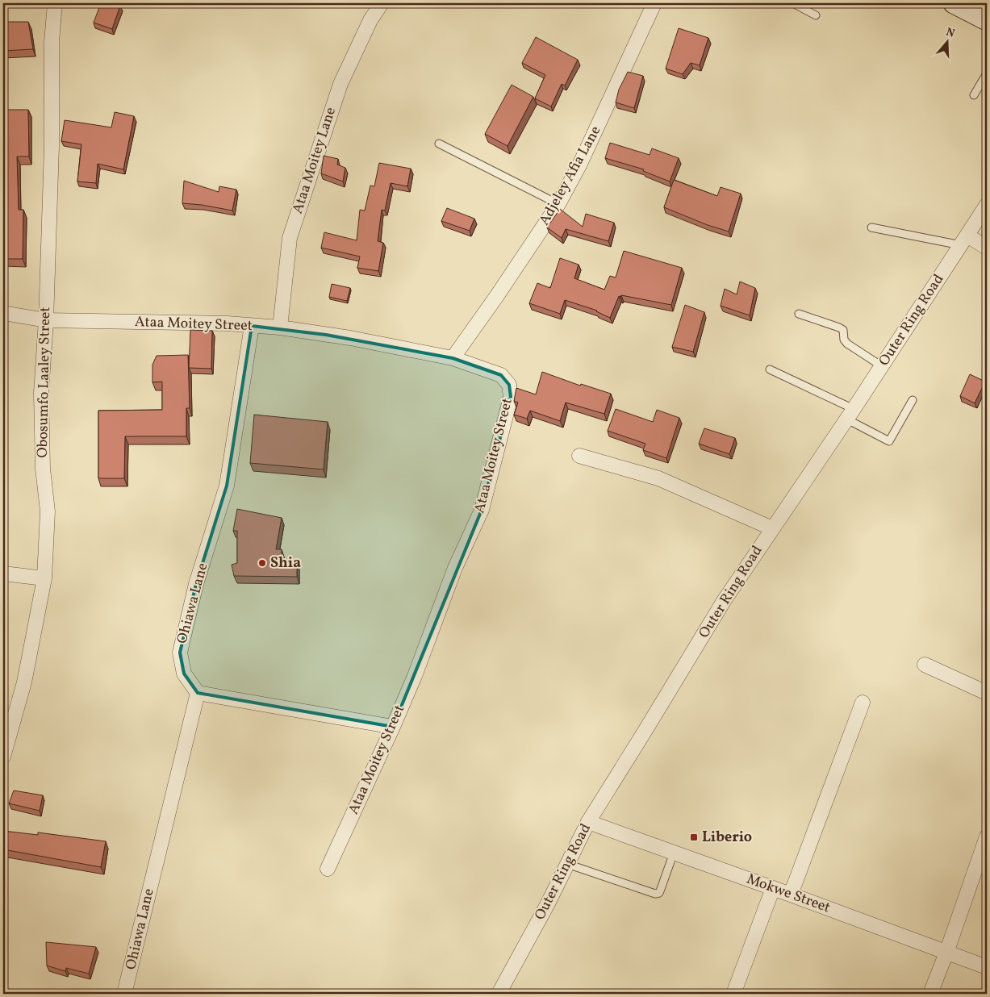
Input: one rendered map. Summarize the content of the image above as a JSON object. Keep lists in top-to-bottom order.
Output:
{
  "streets": {
    "street": [
      "Ataa Moitey Lane",
      "Adjeley Afia Lane",
      "Outer Ring Road",
      "Ataa Moitey Street",
      "Obosumfo Laaley Street",
      "Ohiawa Lane",
      "Mokwe Street"
    ]
  },
  "crossings": [
    ["Ataa Moitey Lane", "Ataa Moitey Street"],
    ["Adjeley Afia Lane", "Ataa Moitey Street"],
    ["Outer Ring Road", "Mokwe Street"],
    ["Ataa Moitey Street", "Obosumfo Laaley Street"],
    ["Ataa Moitey Street", "Ohiawa Lane"]
  ],
  "places": {
    "other": ["Shia"],
    "transit": ["Liberio"]
  },
  "north": "top"
}
